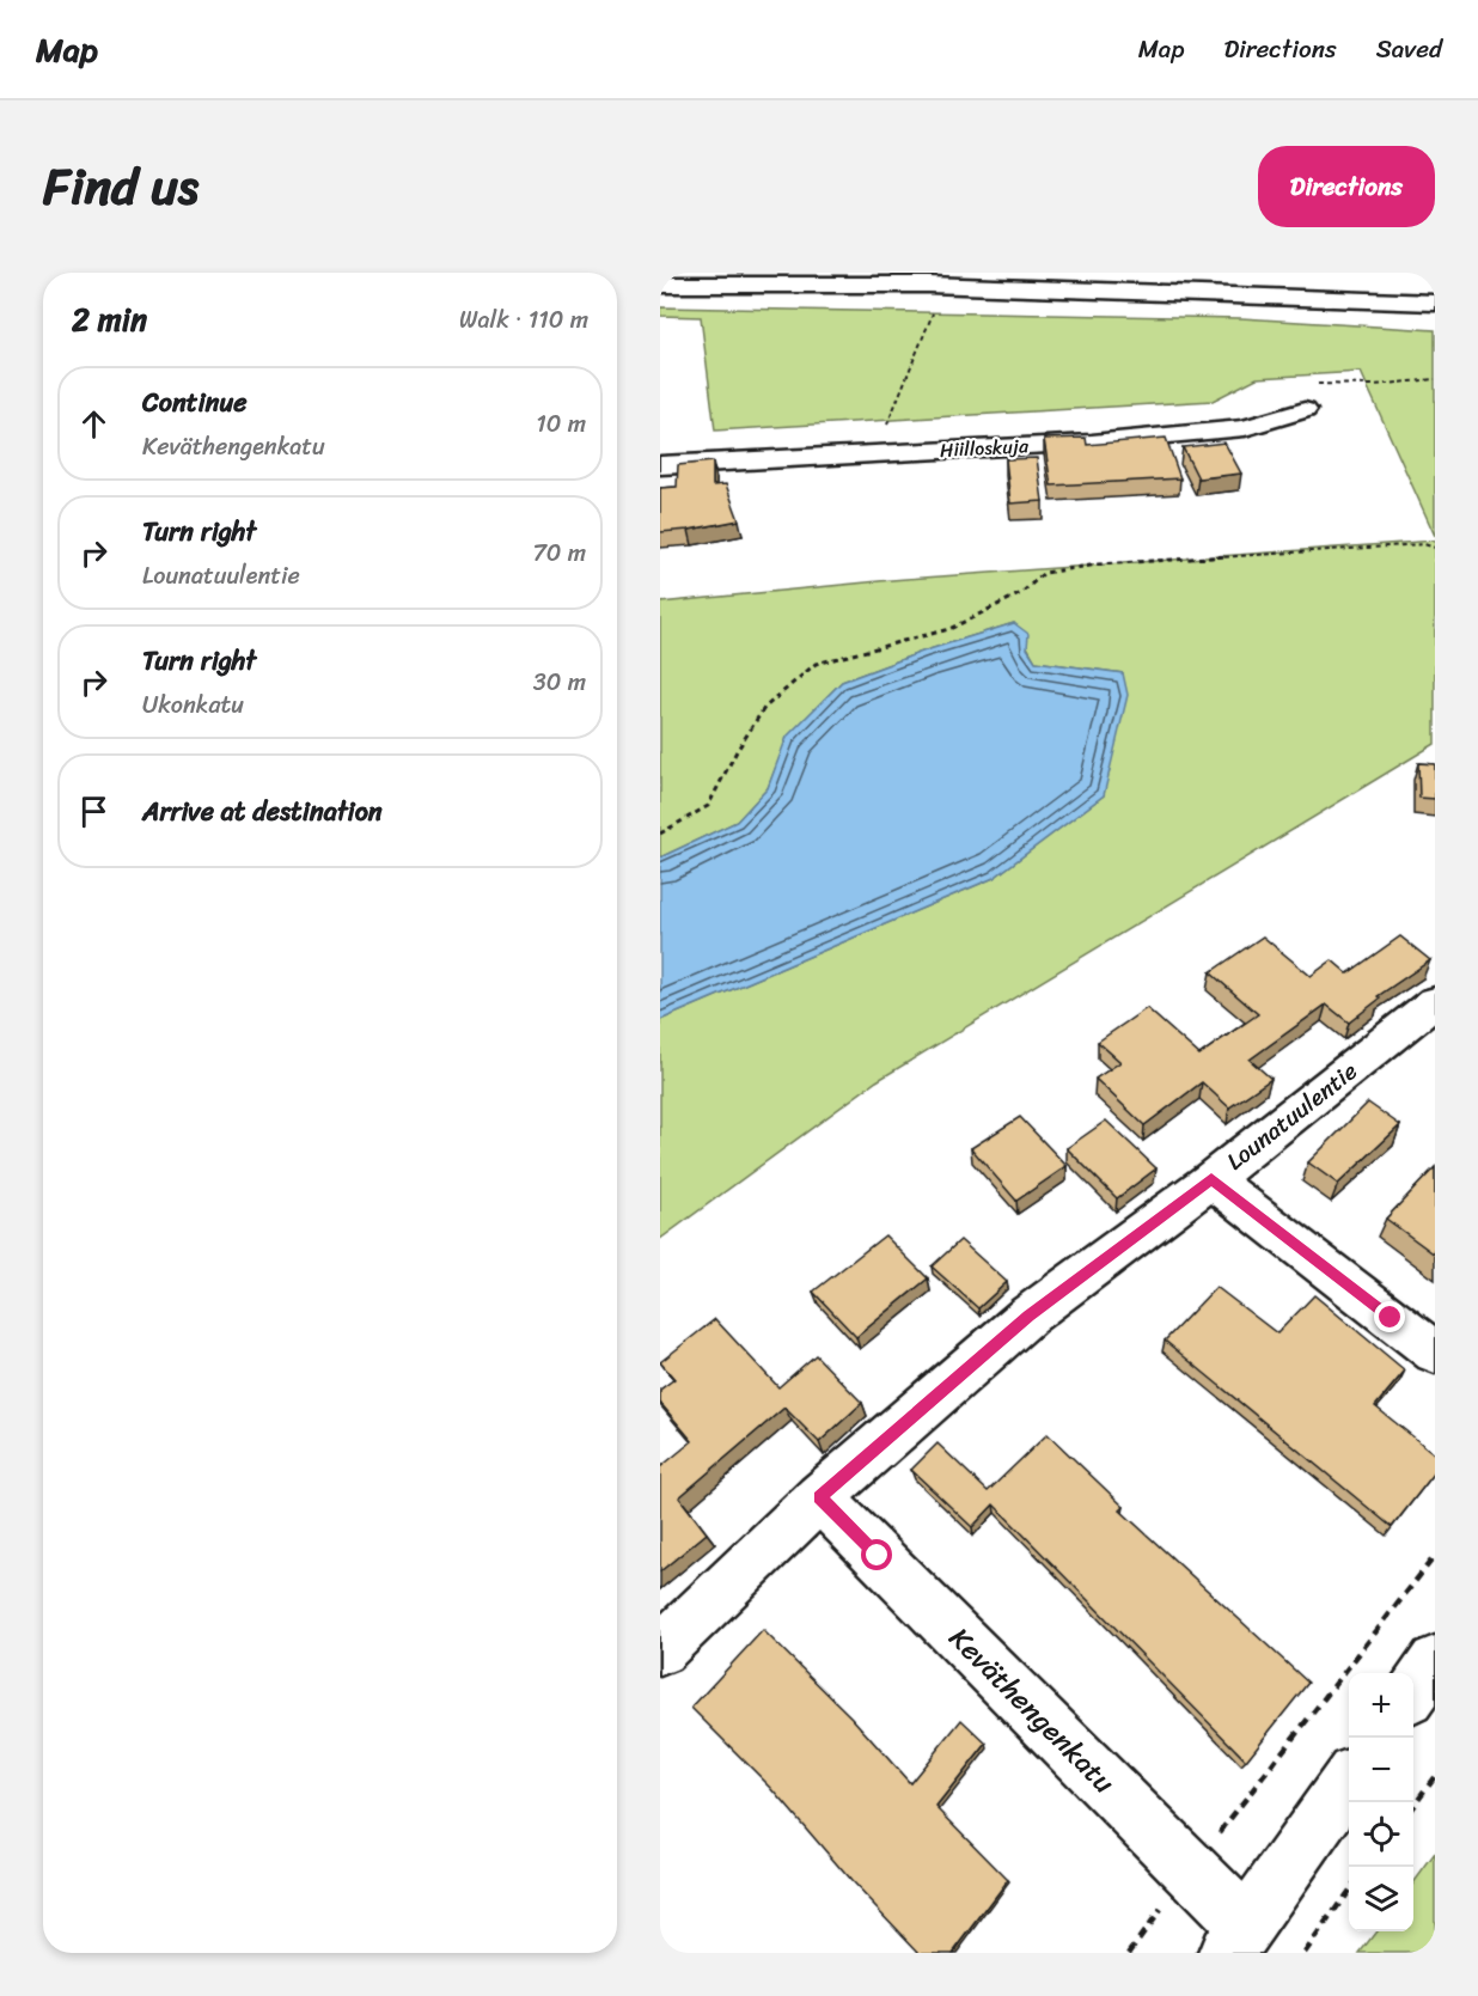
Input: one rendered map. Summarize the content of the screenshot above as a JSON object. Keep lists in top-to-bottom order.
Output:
{
  "streets": {
    "street": ["Hiilloskuja", "Lounatuulentie", "Keväthengenkatu"]
  },
  "crossings": [
    ["Lounatuulentie", "Keväthengenkatu"]
  ],
  "page": {
    "header": "Map",
    "nav": ["Map", "Directions", "Saved"],
    "title": "Find us",
    "buttons": "Directions",
    "heading": ["2 min", "Walk · 110 m"],
    "list": [
      ["Continue", "Keväthengenkatu", "10 m"],
      ["Turn right", "Lounatuulentie", "70 m"],
      ["Turn right", "Ukonkatu", "30 m"],
      "Arrive at destination"
    ],
    "map_buttons": ["+", "−"]
  }
}
